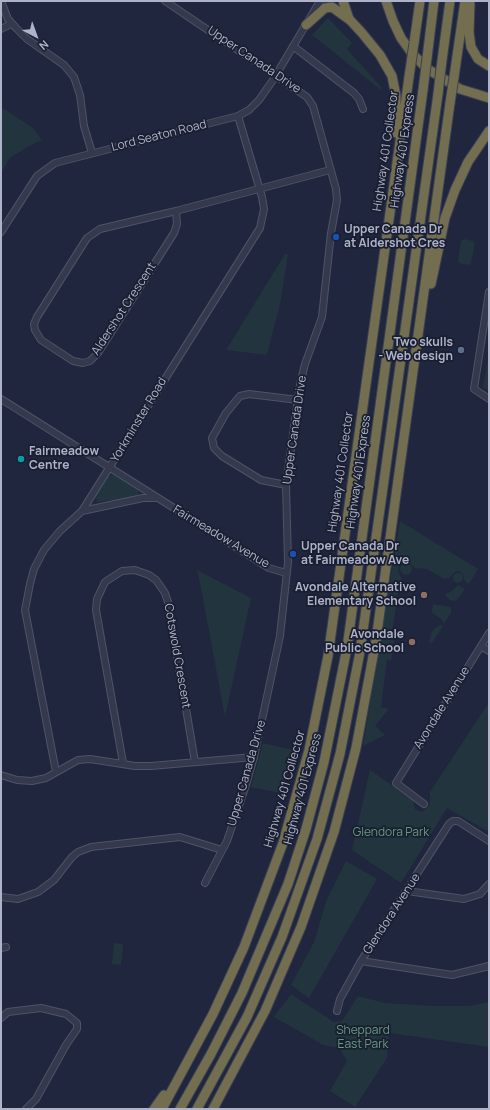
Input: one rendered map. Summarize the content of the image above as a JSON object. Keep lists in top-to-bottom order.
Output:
{
  "streets": {
    "highway": ["Highway 401 Collector", "Highway 401 Express"],
    "street": [
      "Upper Canada Drive",
      "Lord Seaton Road",
      "Aldershot Crescent",
      "Yorkminster Road",
      "Fairmeadow Avenue",
      "Cotswold Crescent",
      "Avondale Avenue",
      "Glendora Avenue"
    ]
  },
  "crossings": [
    ["Upper Canada Drive", "Lord Seaton Road"],
    ["Upper Canada Drive", "Aldershot Crescent"],
    ["Upper Canada Drive", "Fairmeadow Avenue"],
    ["Lord Seaton Road", "Yorkminster Road"],
    ["Aldershot Crescent", "Yorkminster Road"],
    ["Yorkminster Road", "Fairmeadow Avenue"]
  ],
  "parks": ["Glendora Park", "Sheppard East Park"],
  "places": [
    "Upper Canada Dr at Aldershot Cres",
    "Two skulls - Web design",
    "Fairmeadow Centre",
    "Upper Canada Dr at Fairmeadow Ave",
    "Avondale Alternative Elementary School",
    "Avondale Public School"
  ],
  "north": "bottom right"
}
